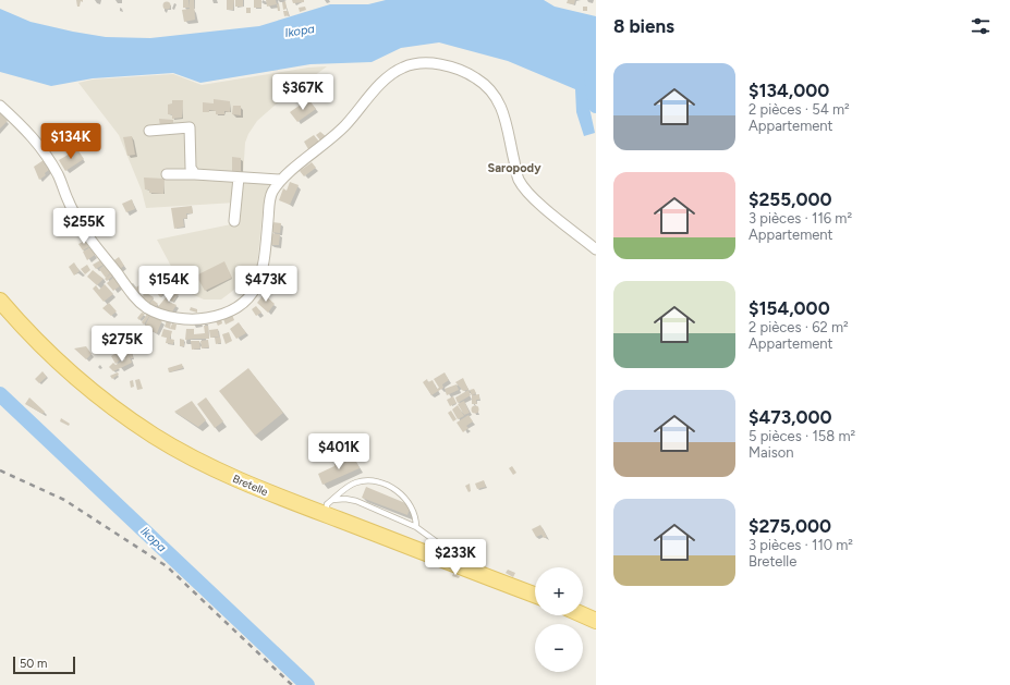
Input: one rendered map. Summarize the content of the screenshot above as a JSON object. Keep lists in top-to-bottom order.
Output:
{
  "streets": {
    "main road": ["Bretelle"]
  },
  "districts": ["Saropody"],
  "water": ["Ikopa"],
  "scale_bar": "50 m",
  "page": {
    "heading": "8 biens",
    "list": [
      {
        "name": "$134,000",
        "note": "2 pièces · 54 m² · Appartement"
      },
      {
        "name": "$255,000",
        "note": "3 pièces · 116 m² · Appartement"
      },
      {
        "name": "$154,000",
        "note": "2 pièces · 62 m² · Appartement"
      },
      {
        "name": "$473,000",
        "note": "5 pièces · 158 m² · Maison"
      },
      {
        "name": "$275,000",
        "note": "3 pièces · 110 m² · Bretelle"
      }
    ],
    "price": [
      "$367K",
      "$134K",
      "$255K",
      "$154K",
      "$473K",
      "$275K",
      "$401K",
      "$233K"
    ],
    "map_buttons": ["+", "−"],
    "scale": "50 m"
  }
}
